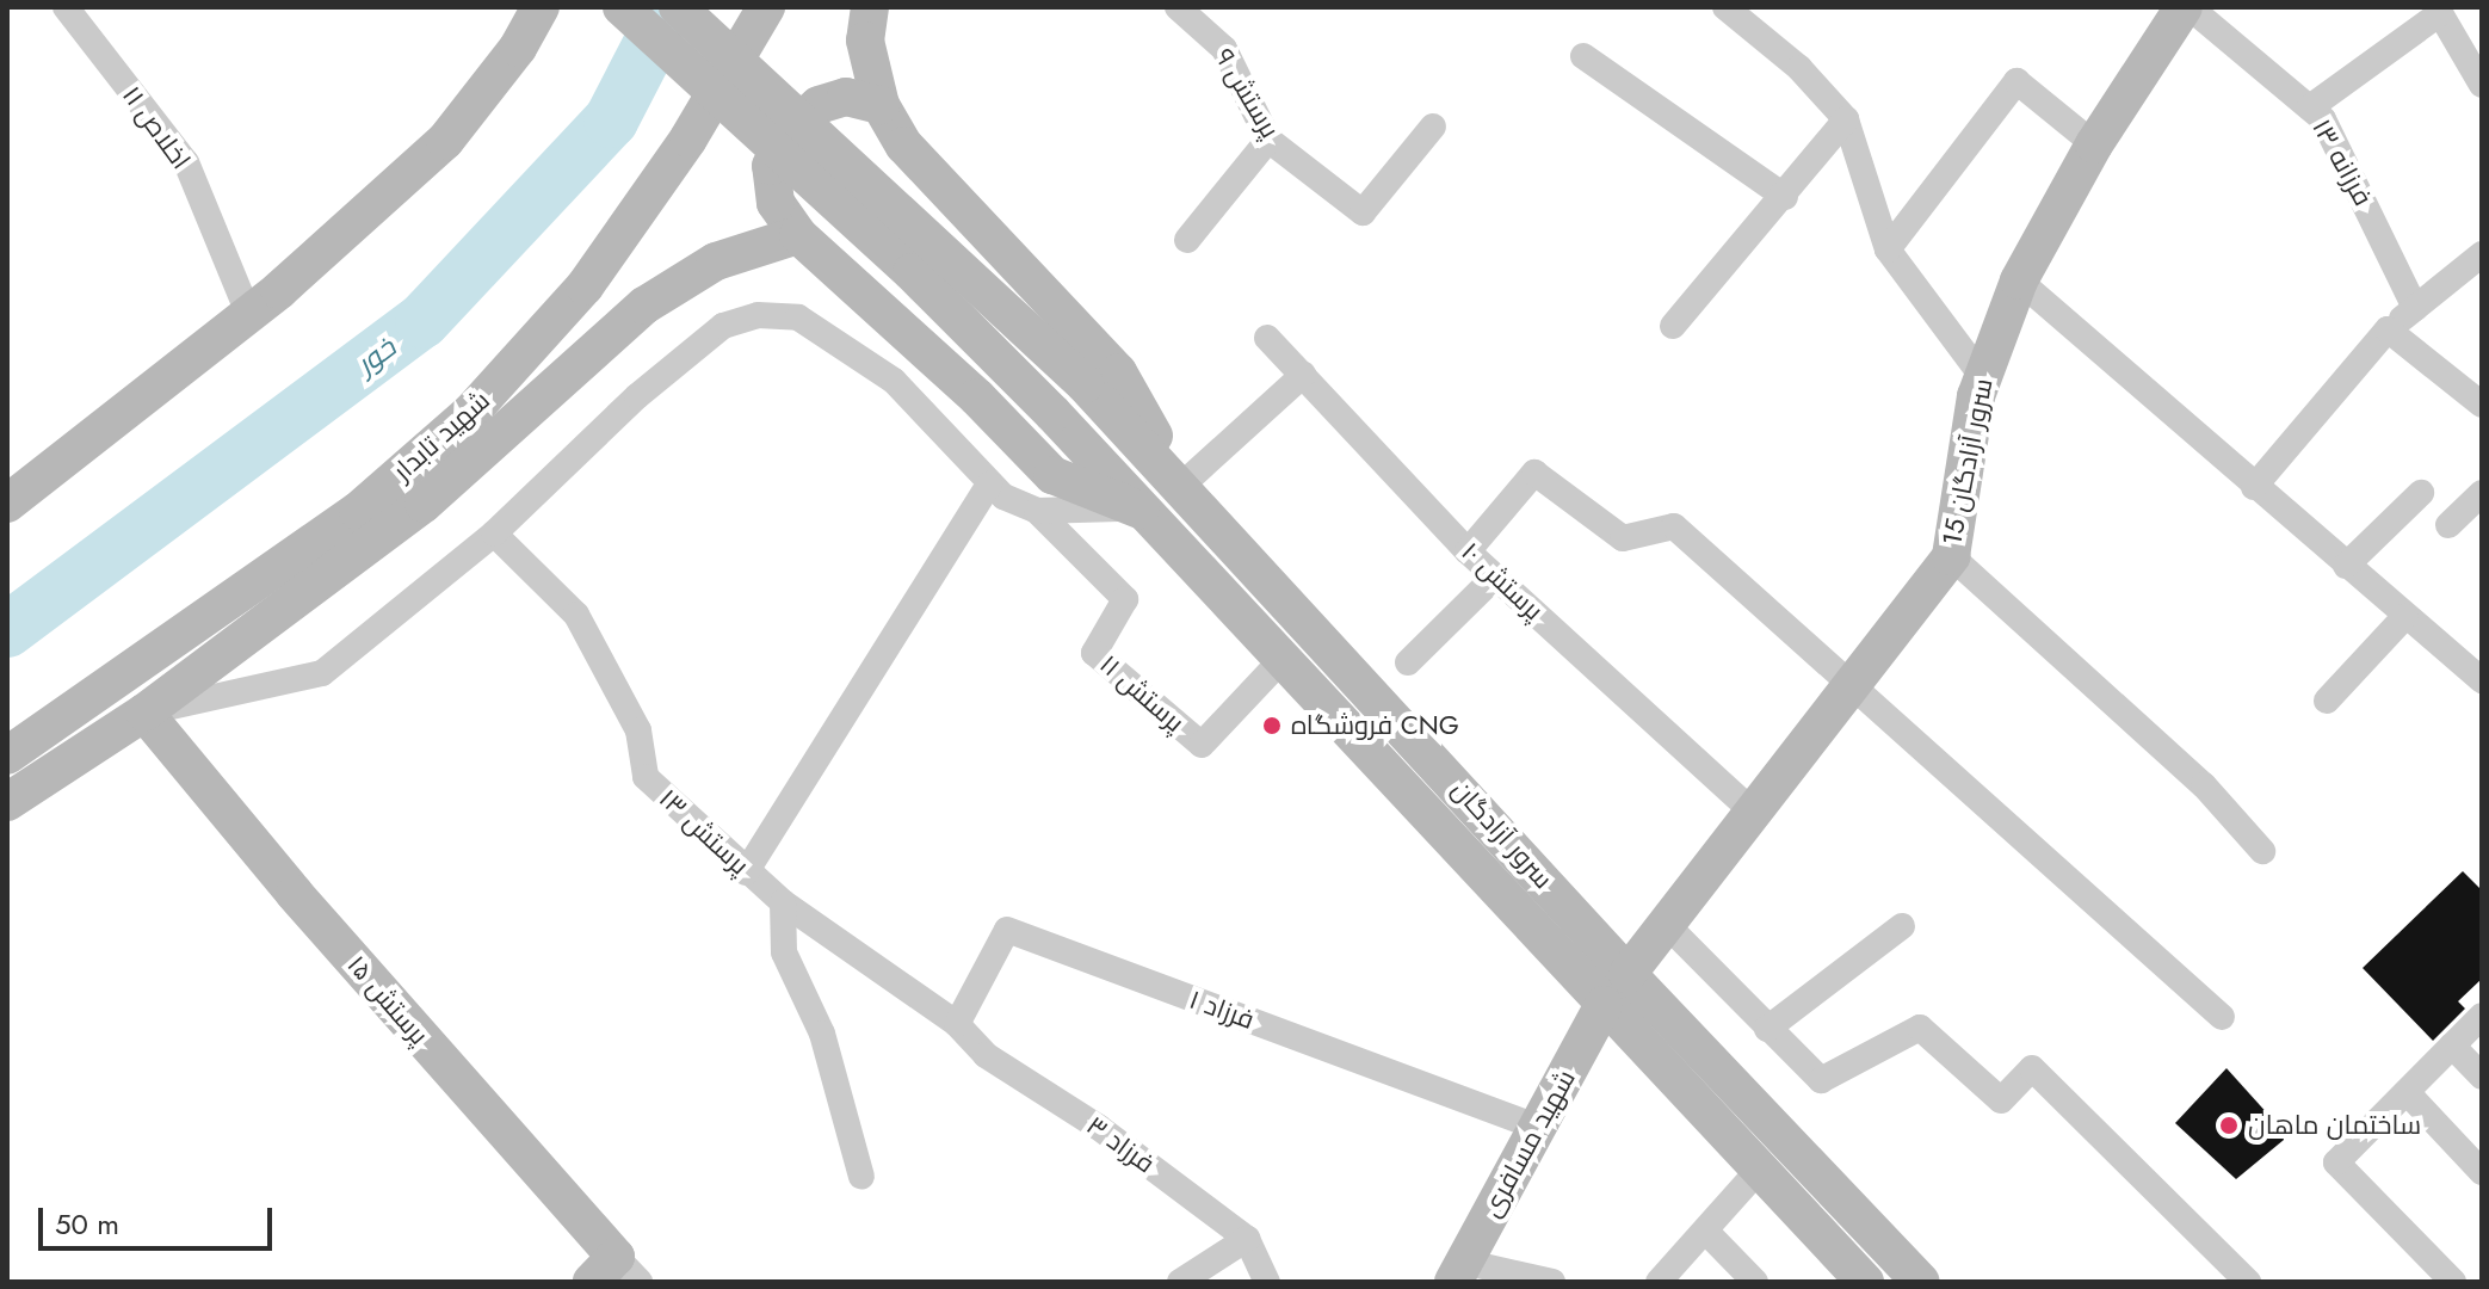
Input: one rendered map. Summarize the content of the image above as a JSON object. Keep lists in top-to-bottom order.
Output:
{
  "streets": {
    "main road": [
      "شهید تابدار",
      "سرور آزادگان 15",
      "سرور آزادگان",
      "پرستش ۱۵",
      "شهید مسافری"
    ],
    "street": [
      "پرستش ۹",
      "اخلاص ۱۱",
      "فرزانه ۱۳",
      "پرستش ۱۰",
      "پرستش ۱۱",
      "پرستش ۱۳",
      "فرزاد ۱",
      "فرزاد ۳"
    ]
  },
  "crossings": [
    ["فرزانه ۱۳", "سرور آزادگان 15"],
    ["سرور آزادگان 15", "پرستش ۱۰"],
    ["سرور آزادگان 15", "سرور آزادگان"],
    ["پرستش ۱۱", "سرور آزادگان"],
    ["پرستش ۱۳", "فرزاد ۱"],
    ["پرستش ۱۳", "فرزاد ۳"],
    ["سرور آزادگان", "شهید مسافری"],
    ["فرزاد ۱", "شهید مسافری"],
    ["فرزاد ۱", "فرزاد ۳"]
  ],
  "water": ["خور"],
  "places": ["فروشگاه CNG", "ساختمان ماهان"],
  "scale_bar": "50 m"
}
